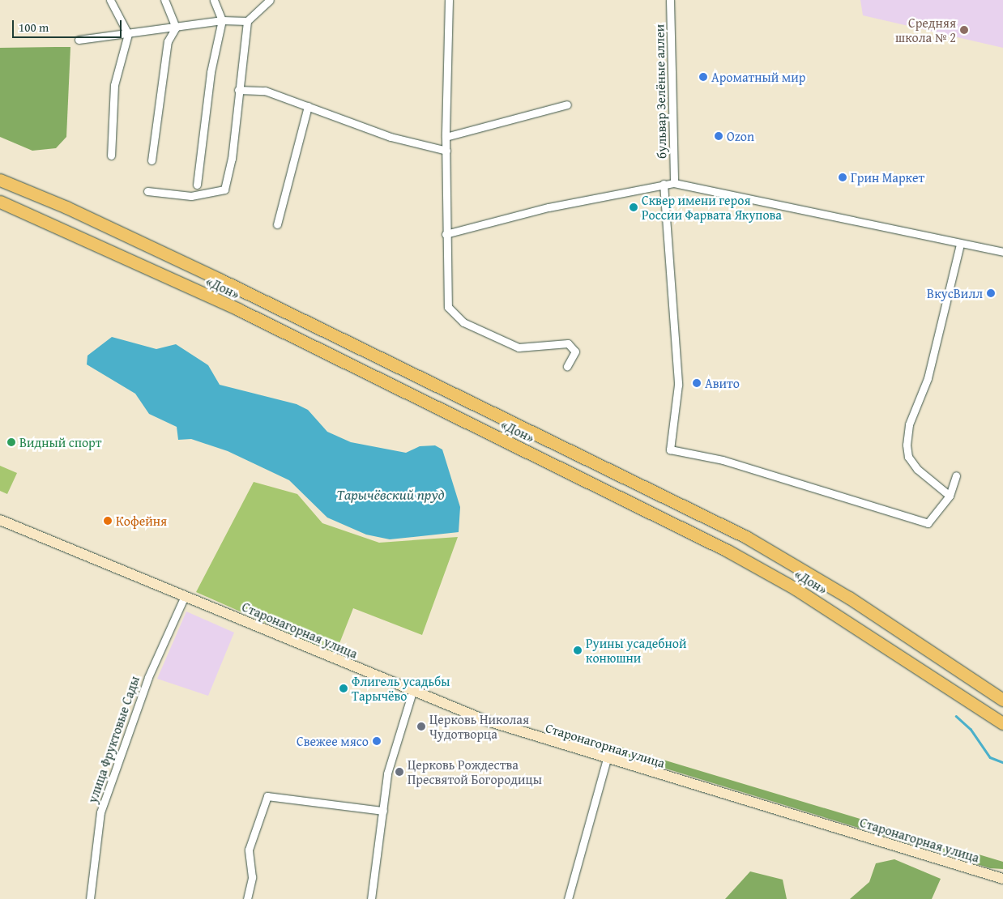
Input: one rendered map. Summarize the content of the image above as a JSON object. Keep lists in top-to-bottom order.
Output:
{
  "streets": {
    "highway": ["«Дон»"],
    "main road": ["Старонагорная улица"],
    "street": ["бульвар Зелёные аллеи", "улица Фруктовые Сады"]
  },
  "crossings": [
    ["Старонагорная улица", "улица Фруктовые Сады"]
  ],
  "water": ["Тарычёвский пруд"],
  "places": [
    "Средняя школа № 2",
    "Ароматный мир",
    "Ozon",
    "Грин Маркет",
    "Сквер имени героя России Фарвата Якупова",
    "ВкусВилл",
    "Авито",
    "Видный спорт",
    "Кофейня",
    "Руины усадебной конюшни",
    "Флигель усадьбы Тарычёво",
    "Церковь Николая Чудотворца",
    "Свежее мясо",
    "Церковь Рождества Пресвятой Богородицы"
  ],
  "scale_bar": "100 m"
}
